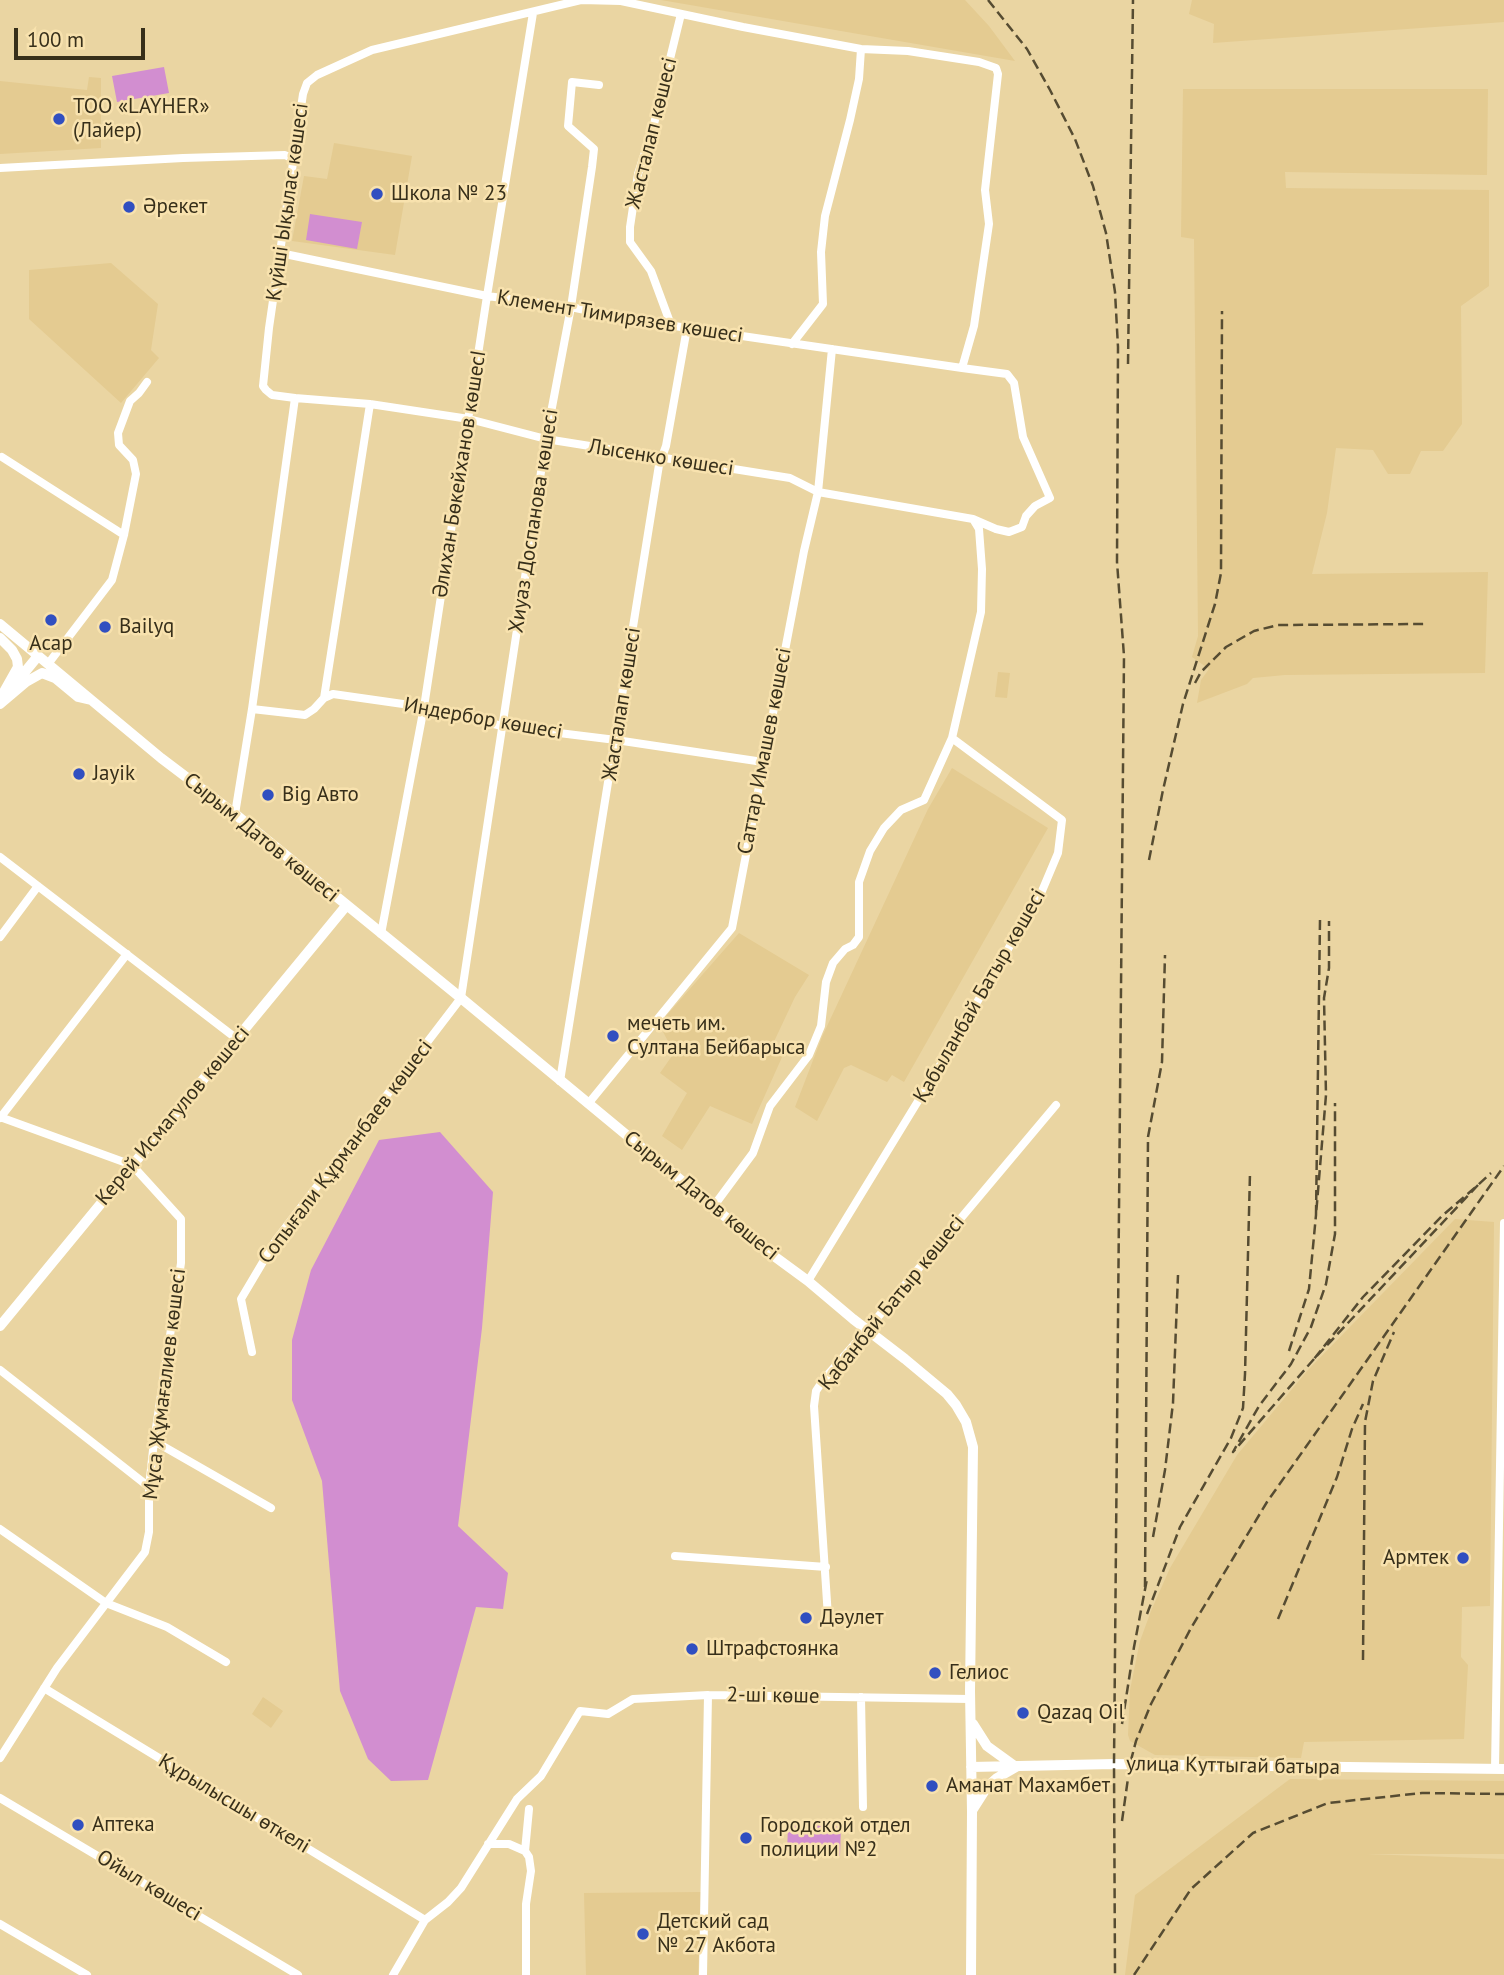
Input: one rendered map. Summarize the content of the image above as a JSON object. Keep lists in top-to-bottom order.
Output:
{
  "streets": {
    "main road": ["Сырым Датов көшесі", "Керей Исмагулов көшесі", "улица Куттыгай батыра"],
    "street": [
      "Жасталап көшесі",
      "Күйші Ықылас көшесі",
      "Клемент Тимирязев көшесі",
      "Лысенко көшесі",
      "Әлихан Бөкейханов көшесI",
      "Хиуаз Доспанова көшесі",
      "Индербор көшесі",
      "Саттар Имашев көшесі",
      "Қабыланбай Батыр көшесі",
      "Сопығали Құрманбаев көшесі",
      "Қабанбай Батыр көшесі",
      "Мұса Жұмағалиев көшесі",
      "2-ші көше",
      "Құрылысшы өткелі",
      "Ойыл көшесі"
    ]
  },
  "crossings": [
    ["Жасталап көшесі", "Күйші Ықылас көшесі"],
    ["Жасталап көшесі", "Клемент Тимирязев көшесі"],
    ["Жасталап көшесі", "Лысенко көшесі"],
    ["Жасталап көшесі", "Индербор көшесі"],
    ["Жасталап көшесі", "Сырым Датов көшесі"],
    ["Күйші Ықылас көшесі", "Клемент Тимирязев көшесі"],
    ["Күйші Ықылас көшесі", "Лысенко көшесі"],
    ["Күйші Ықылас көшесі", "Әлихан Бөкейханов көшесI"],
    ["Клемент Тимирязев көшесі", "Әлихан Бөкейханов көшесI"],
    ["Клемент Тимирязев көшесі", "Хиуаз Доспанова көшесі"],
    ["Клемент Тимирязев көшесі", "Саттар Имашев көшесі"],
    ["Лысенко көшесі", "Әлихан Бөкейханов көшесI"],
    ["Лысенко көшесі", "Хиуаз Доспанова көшесі"],
    ["Лысенко көшесі", "Саттар Имашев көшесі"],
    ["Әлихан Бөкейханов көшесI", "Индербор көшесі"],
    ["Әлихан Бөкейханов көшесI", "Сырым Датов көшесі"],
    ["Хиуаз Доспанова көшесі", "Индербор көшесі"],
    ["Хиуаз Доспанова көшесі", "Сырым Датов көшесі"],
    ["Хиуаз Доспанова көшесі", "Сопығали Құрманбаев көшесі"],
    ["Индербор көшесі", "Саттар Имашев көшесі"],
    ["Саттар Имашев көшесі", "Сырым Датов көшесі"],
    ["Сырым Датов көшесі", "Қабыланбай Батыр көшесі"],
    ["Сырым Датов көшесі", "Керей Исмагулов көшесі"],
    ["Сырым Датов көшесі", "Сопығали Құрманбаев көшесі"],
    ["Сырым Датов көшесі", "Қабанбай Батыр көшесі"],
    ["Сырым Датов көшесі", "2-ші көше"],
    ["Сырым Датов көшесі", "улица Куттыгай батыра"],
    ["Керей Исмагулов көшесі", "Мұса Жұмағалиев көшесі"],
    ["Мұса Жұмағалиев көшесі", "Құрылысшы өткелі"]
  ],
  "places": [
    "ТОО «LAYHER» (Лайер)",
    "Школа № 23",
    "Әрекет",
    "Асар",
    "Bailyq",
    "Jayik",
    "Big Авто",
    "мечеть им. Султана Бейбарыса",
    "Армтек",
    "Дәулет",
    "Штрафстоянка",
    "Гелиос",
    "Qazaq Oil",
    "Аманат Махамбет",
    "Аптека",
    "Городской отдел полиции №2",
    "Детский сад № 27 Акбота"
  ],
  "scale_bar": "100 m"
}
